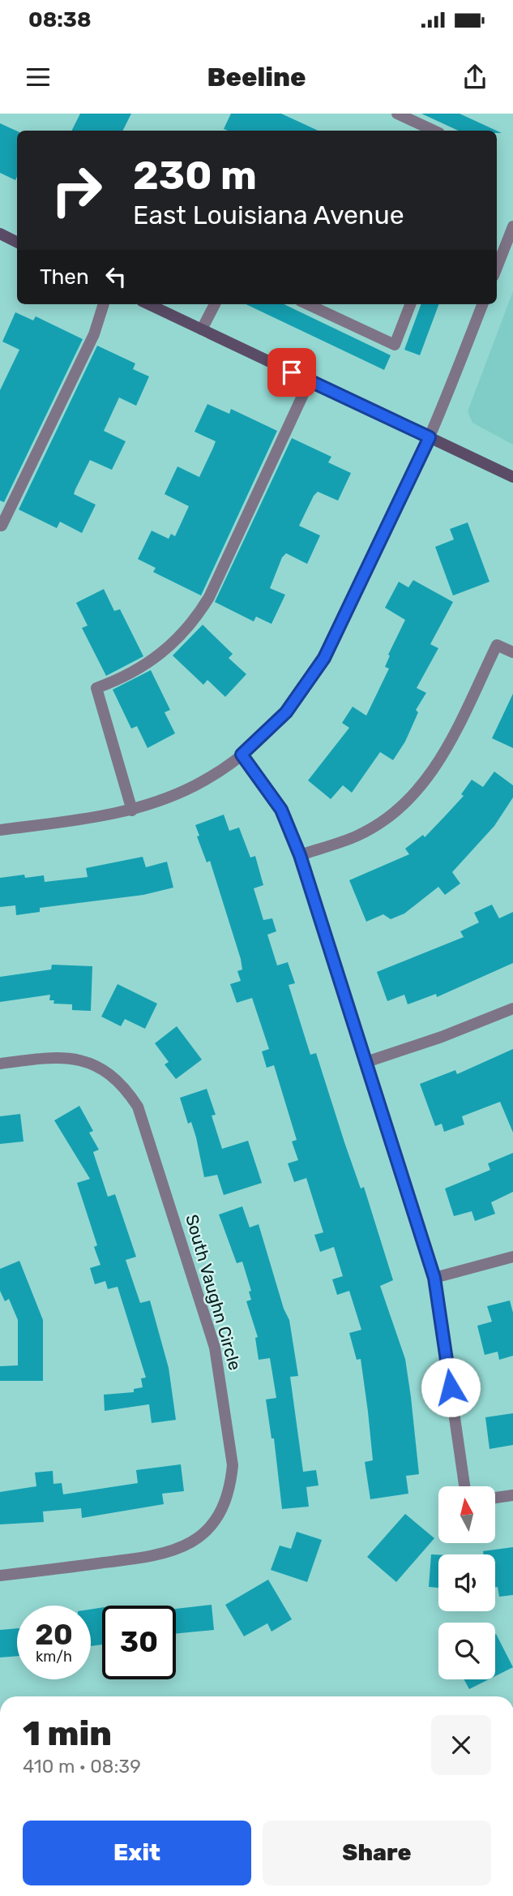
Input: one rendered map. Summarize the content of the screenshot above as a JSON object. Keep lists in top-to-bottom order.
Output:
{
  "streets": {
    "street": ["South Vaughn Circle"]
  },
  "north": "top",
  "page": {
    "status": "08:38",
    "header": "Beeline",
    "turn": ["230 m", "East Louisiana Avenue"],
    "then": "Then",
    "speed": "20 km/h",
    "limit": "30",
    "heading": ["1 min", "410 m · 08:39"],
    "buttons": ["Exit", "Share"]
  }
}
